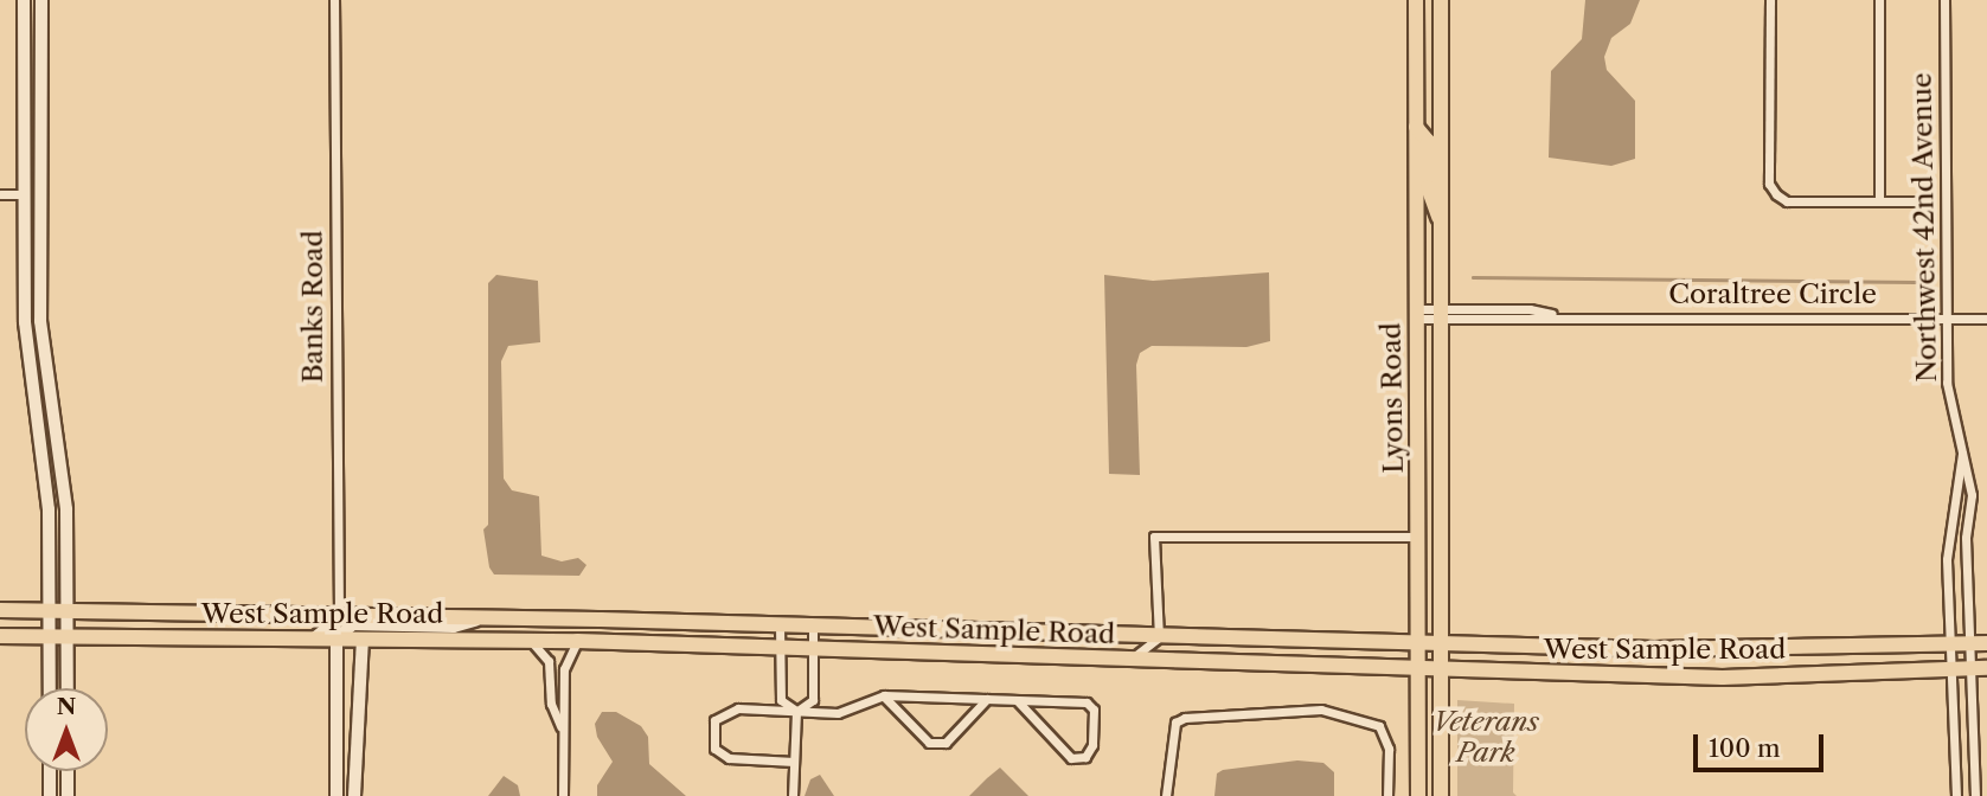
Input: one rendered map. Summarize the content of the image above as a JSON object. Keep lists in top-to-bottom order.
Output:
{
  "streets": {
    "main road": ["Lyons Road", "West Sample Road"],
    "street": ["Northwest 42nd Avenue", "Coraltree Circle", "Banks Road"]
  },
  "crossings": [
    ["Northwest 42nd Avenue", "Coraltree Circle"],
    ["Northwest 42nd Avenue", "West Sample Road"],
    ["Coraltree Circle", "Lyons Road"],
    ["Banks Road", "West Sample Road"],
    ["Lyons Road", "West Sample Road"]
  ],
  "parks": ["Veterans Park"],
  "scale_bar": "100 m",
  "north": "top"
}
